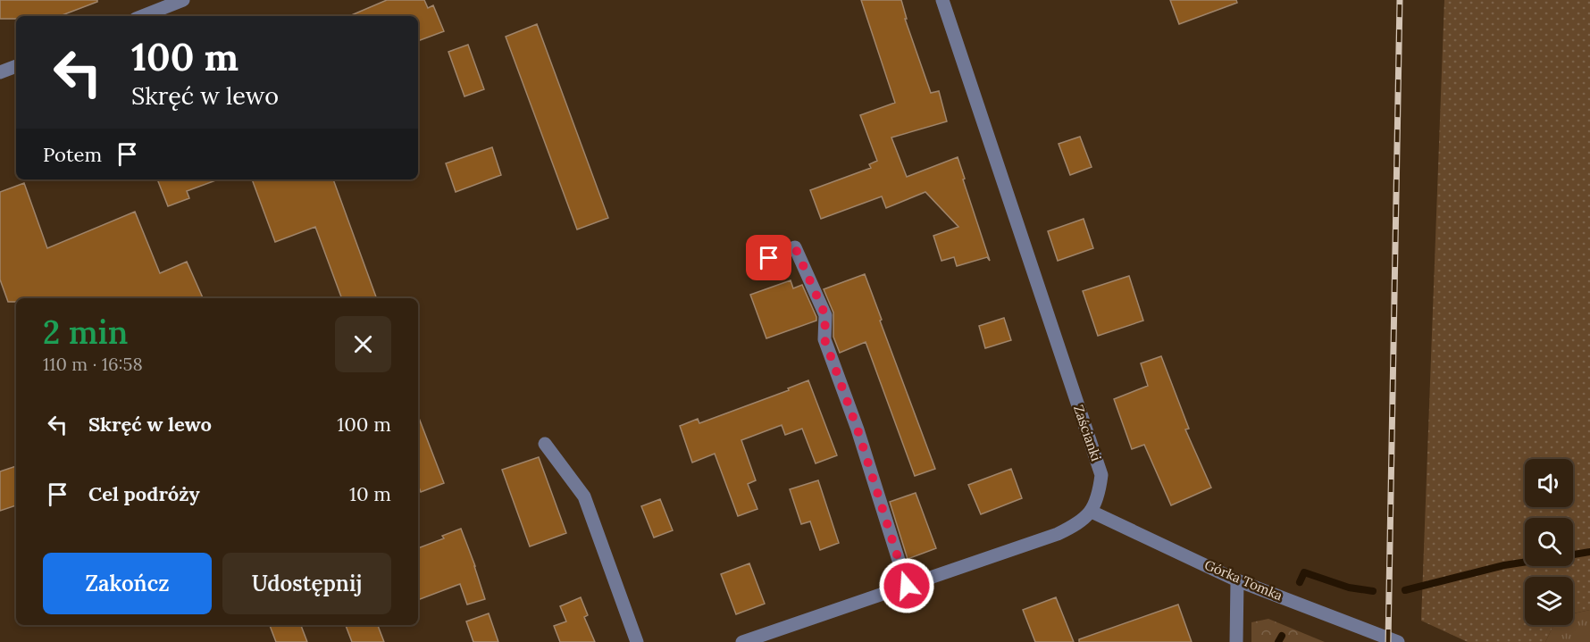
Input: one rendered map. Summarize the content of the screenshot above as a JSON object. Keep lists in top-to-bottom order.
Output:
{
  "streets": {
    "street": ["Zaścianki", "Górka Tomka"]
  },
  "crossings": [
    ["Zaścianki", "Górka Tomka"]
  ],
  "page": {
    "turn": ["100 m", "Skręć w lewo"],
    "then": "Potem",
    "heading": ["2 min", "110 m · 16:58"],
    "list": [
      {
        "name": "Skręć w lewo",
        "value": "100 m"
      },
      {
        "name": "Cel podróży",
        "value": "10 m"
      }
    ],
    "buttons": ["Zakończ", "Udostępnij"]
  }
}
